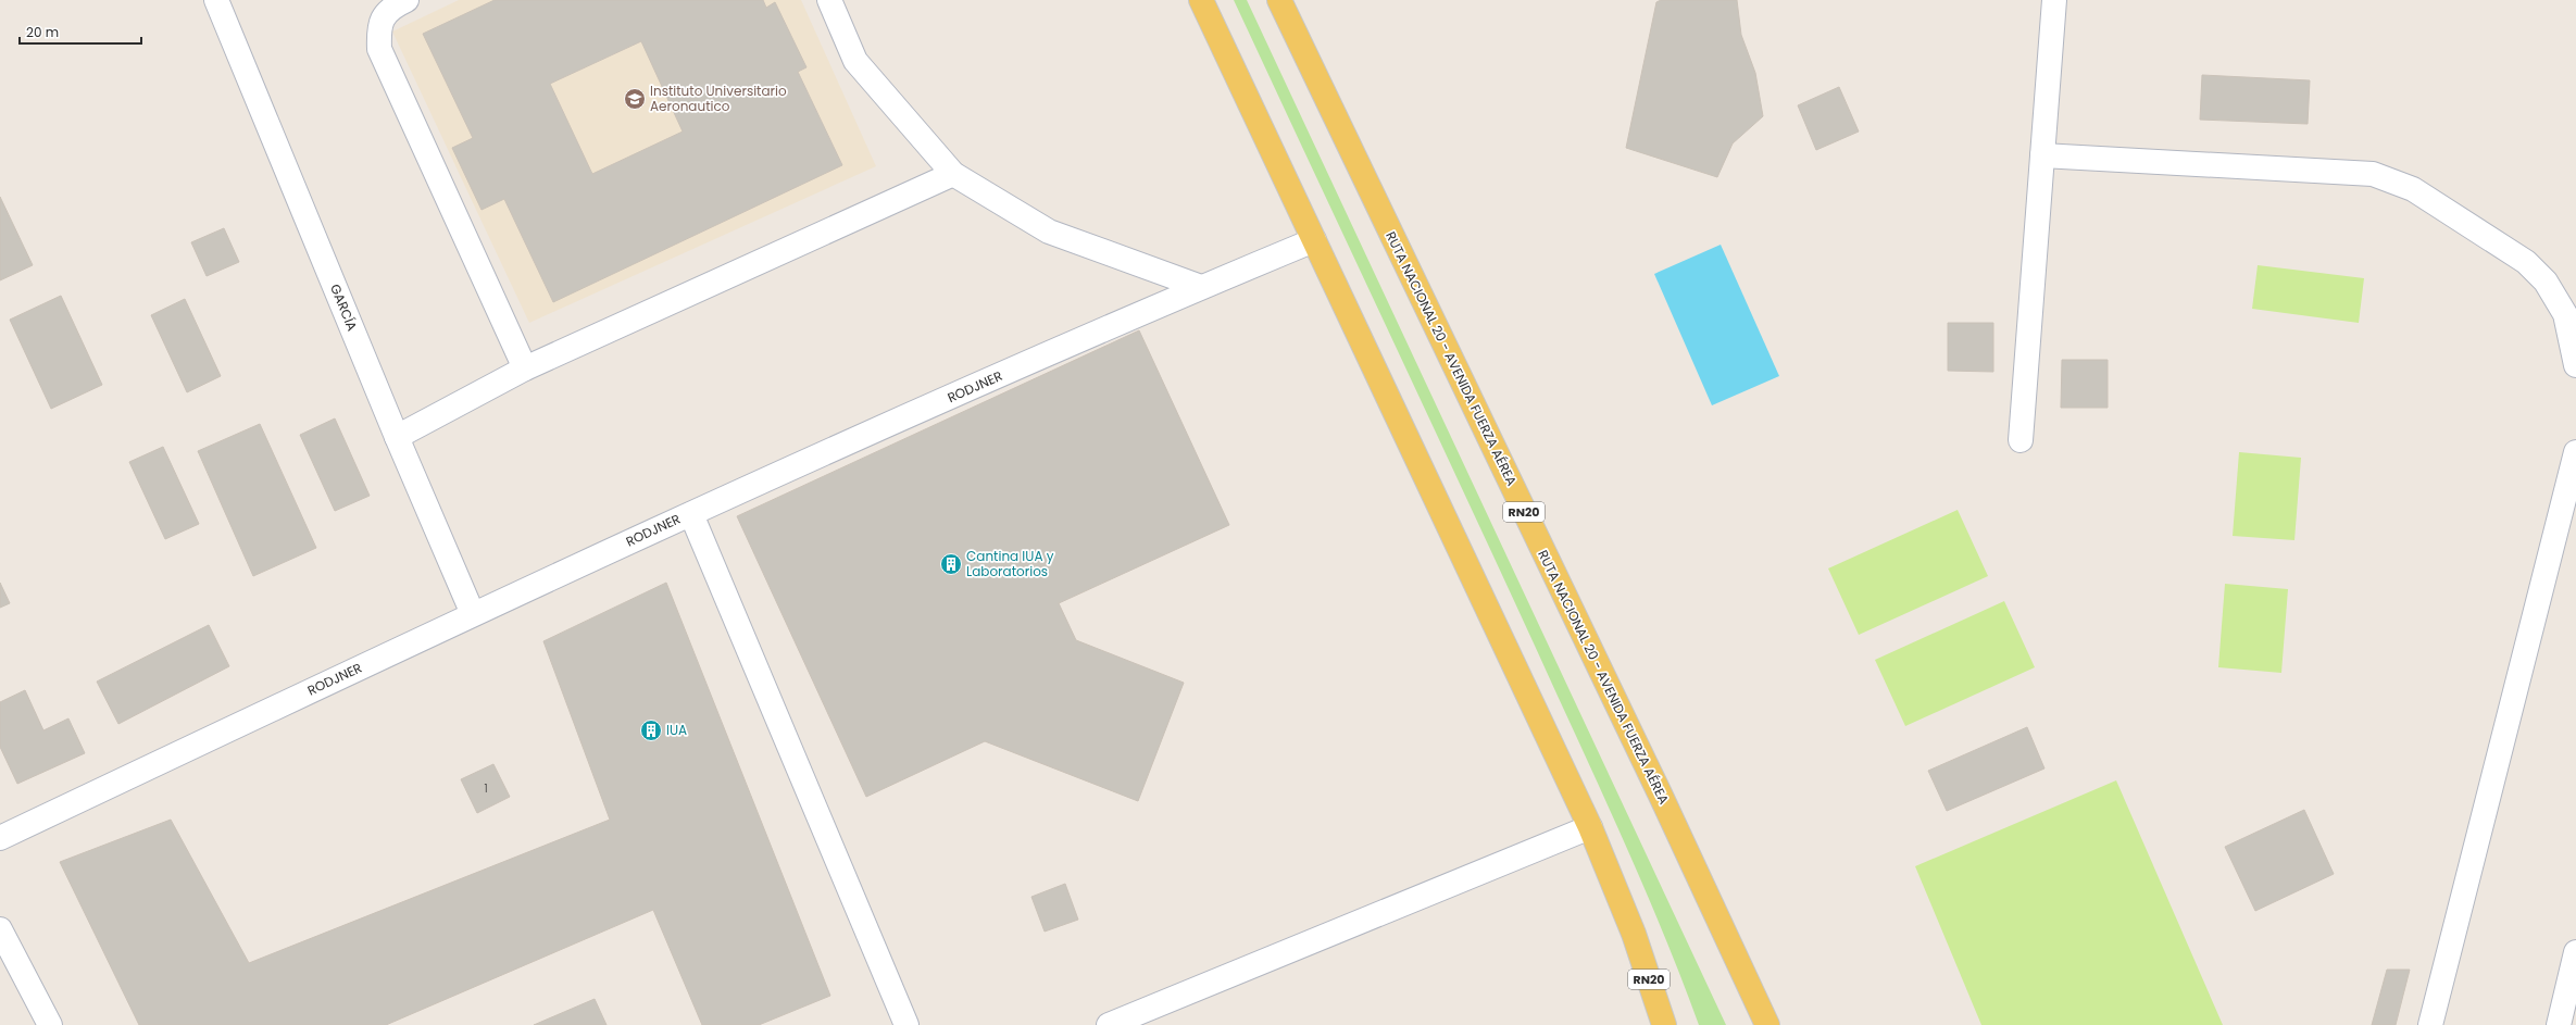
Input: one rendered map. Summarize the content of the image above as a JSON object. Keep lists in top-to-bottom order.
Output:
{
  "streets": {
    "main road": ["RUTA NACIONAL 20 - AVENIDA FUERZA AÉREA", "RN20"],
    "street": ["GARCÍA", "RODJNER"]
  },
  "crossings": [
    ["GARCÍA", "RODJNER"],
    ["RODJNER", "RN20"]
  ],
  "places": {
    "school or university": ["Instituto Universitario Aeronautico"],
    "building": ["Cantina IUA y Laboratorios", "IUA"]
  },
  "house_numbers": ["1"],
  "scale_bar": "20 m"
}
